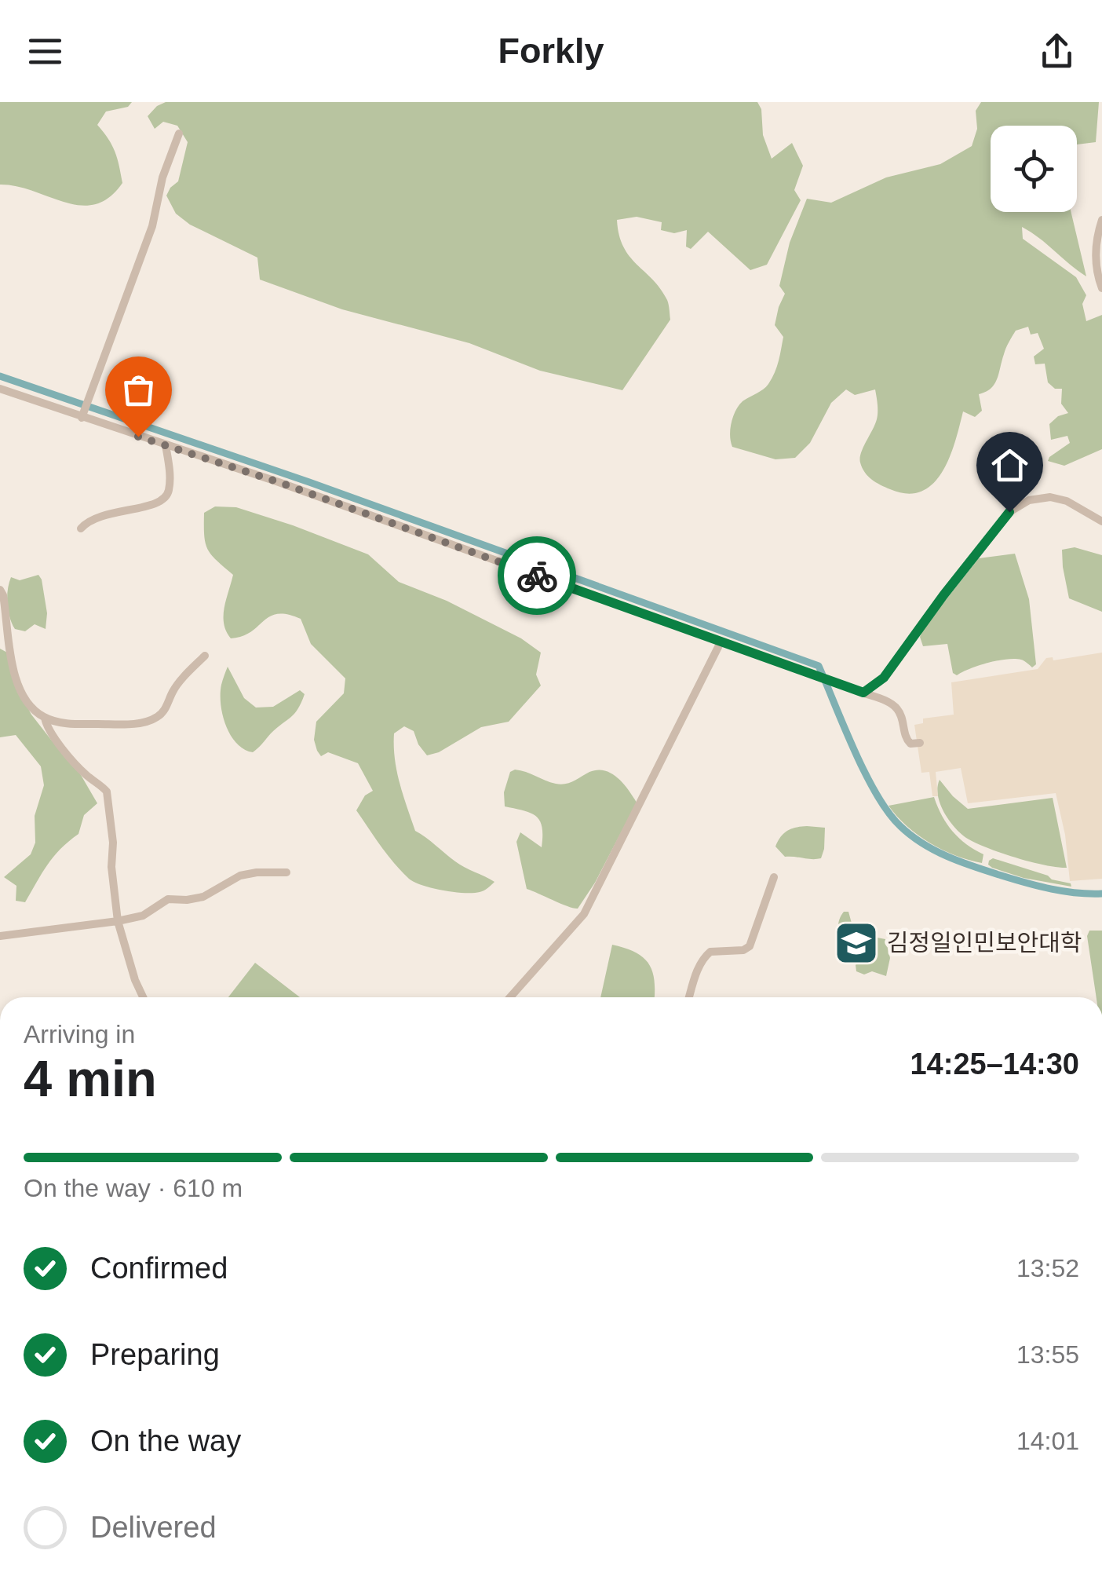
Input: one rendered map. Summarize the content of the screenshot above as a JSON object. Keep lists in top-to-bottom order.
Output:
{
  "places": {
    "school or university": ["김정일인민보안대학"]
  },
  "page": {
    "header": "Forkly",
    "heading": ["4 min", "Arriving in", "14:25–14:30"],
    "bar": "On the way · 610 m",
    "list": [
      ["Confirmed", "13:52"],
      ["Preparing", "13:55"],
      ["On the way", "14:01"],
      "Delivered"
    ]
  }
}
